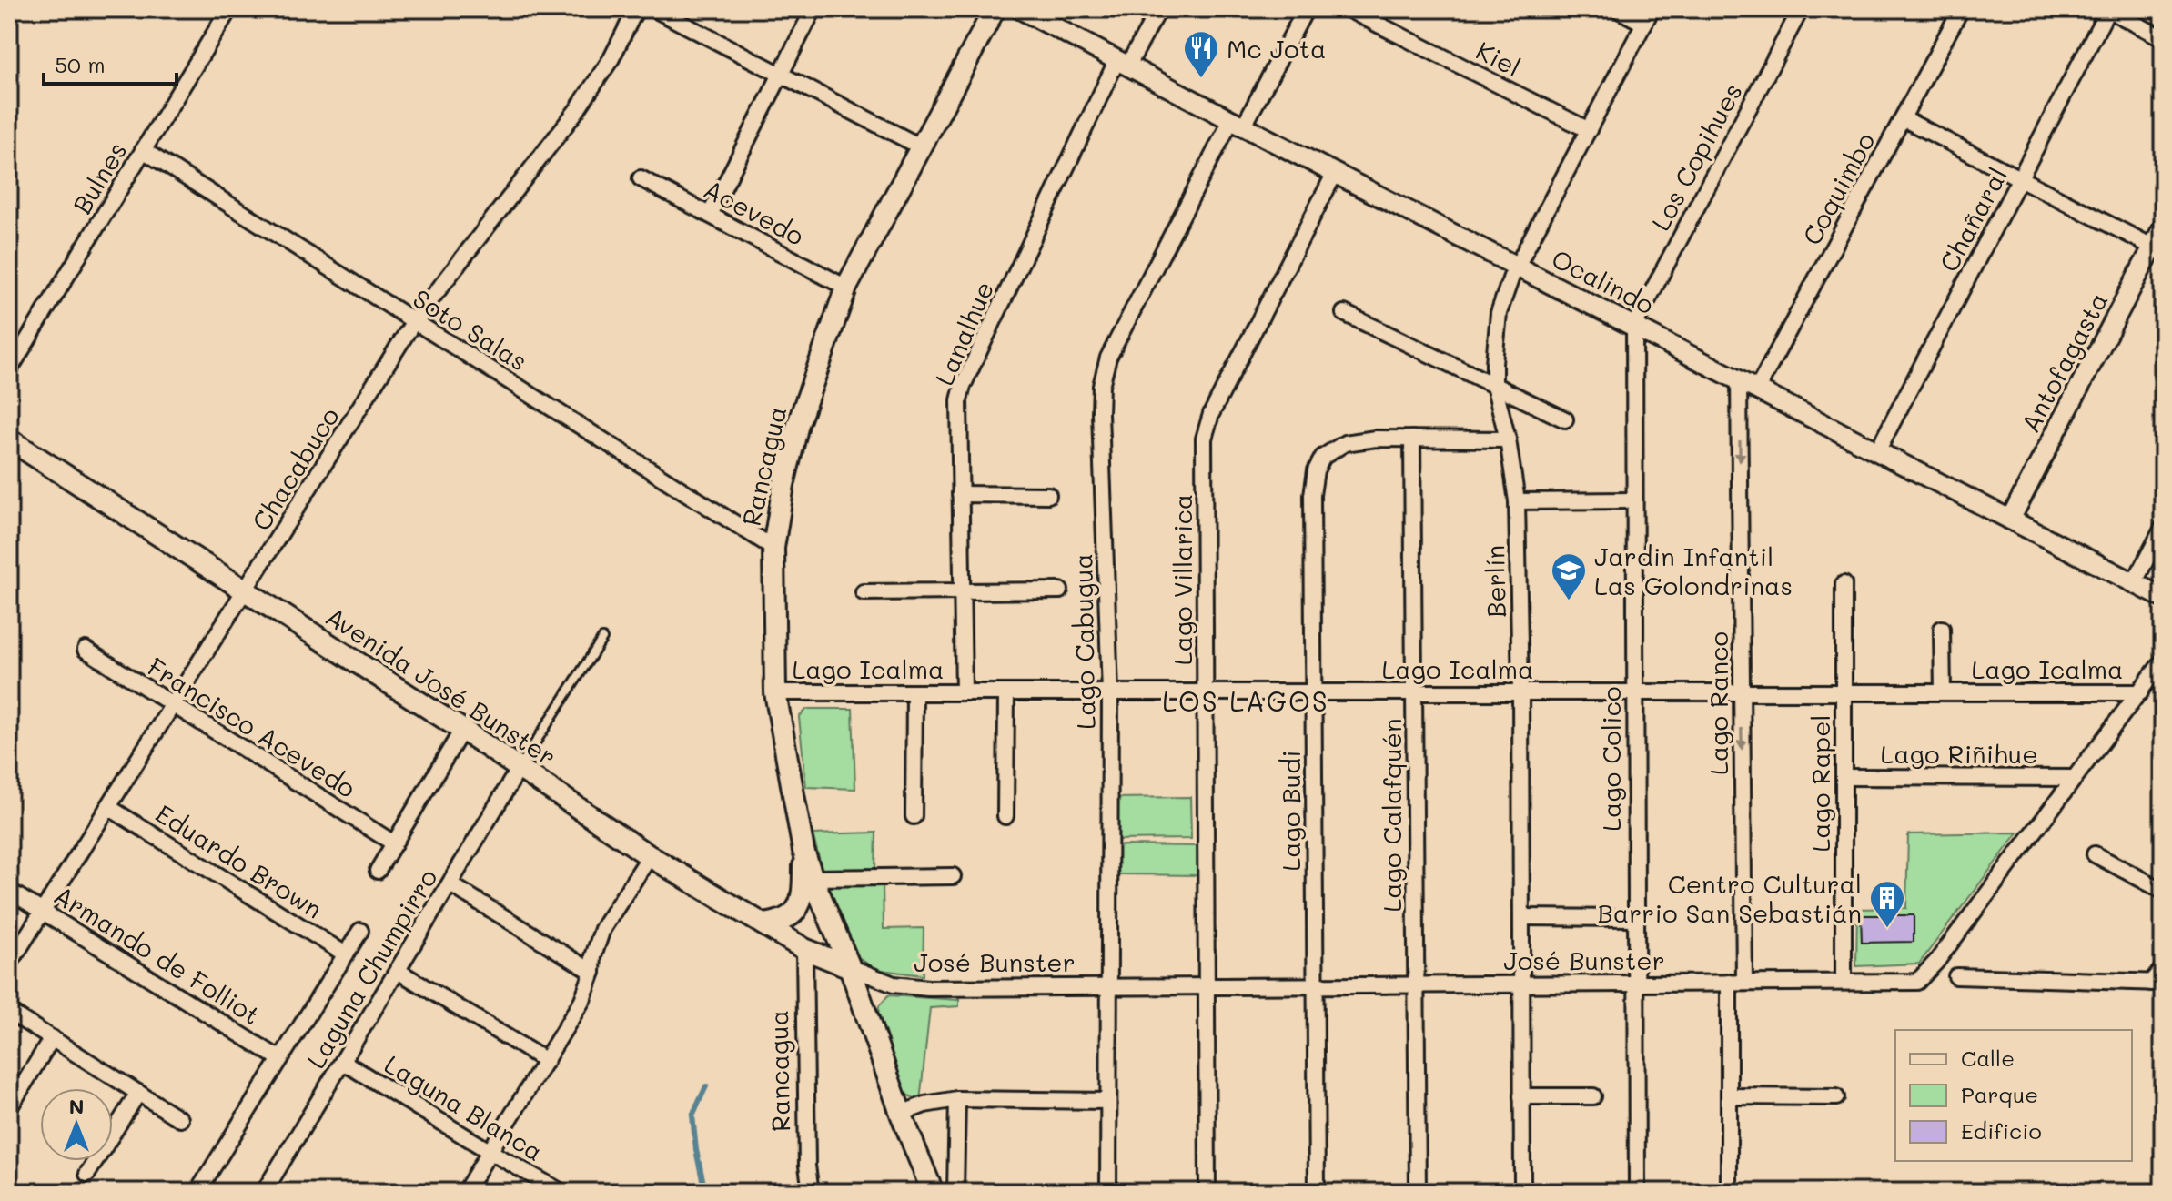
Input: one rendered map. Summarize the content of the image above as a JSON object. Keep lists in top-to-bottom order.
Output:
{
  "streets": {
    "main road": ["Rancagua", "Avenida José Bunster"],
    "street": [
      "Kiel",
      "Los Copihues",
      "Bulnes",
      "Coquimbo",
      "Acevedo",
      "Chañaral",
      "Ocalindo",
      "Soto Salas",
      "Lanalhue",
      "Antofagasta",
      "Chacabuco",
      "Lago Villarica",
      "Berlín",
      "Lago Cabugua",
      "Lago Icalma",
      "Lago Ranco",
      "Francisco Acevedo",
      "Lago Riñihue",
      "Lago Colico",
      "Lago Rapel",
      "Lago Budi",
      "Lago Calafquén",
      "Eduardo Brown",
      "Armando de Folliot",
      "José Bunster",
      "Laguna Chumpirro",
      "Laguna Blanca"
    ]
  },
  "crossings": [
    ["Kiel", "Berlín"],
    ["Los Copihues", "Ocalindo"],
    ["Los Copihues", "Lago Colico"],
    ["Bulnes", "Soto Salas"],
    ["Coquimbo", "Ocalindo"],
    ["Acevedo", "Rancagua"],
    ["Chañaral", "Ocalindo"],
    ["Ocalindo", "Lanalhue"],
    ["Ocalindo", "Antofagasta"],
    ["Ocalindo", "Lago Villarica"],
    ["Ocalindo", "Berlín"],
    ["Ocalindo", "Lago Cabugua"],
    ["Ocalindo", "Lago Ranco"],
    ["Ocalindo", "Lago Colico"],
    ["Soto Salas", "Rancagua"],
    ["Soto Salas", "Chacabuco"],
    ["Lanalhue", "Lago Icalma"],
    ["Rancagua", "Lago Icalma"],
    ["Rancagua", "Avenida José Bunster"],
    ["Rancagua", "José Bunster"],
    ["Chacabuco", "Avenida José Bunster"],
    ["Chacabuco", "Francisco Acevedo"],
    ["Chacabuco", "Eduardo Brown"],
    ["Chacabuco", "Armando de Folliot"],
    ["Lago Villarica", "Lago Icalma"],
    ["Lago Villarica", "José Bunster"],
    ["Berlín", "Lago Icalma"],
    ["Berlín", "José Bunster"],
    ["Lago Cabugua", "Lago Icalma"],
    ["Lago Cabugua", "José Bunster"],
    ["Lago Icalma", "Lago Ranco"],
    ["Lago Icalma", "Lago Colico"],
    ["Lago Icalma", "Lago Rapel"],
    ["Lago Icalma", "Lago Budi"],
    ["Lago Icalma", "Lago Calafquén"],
    ["Lago Icalma", "José Bunster"],
    ["Avenida José Bunster", "José Bunster"],
    ["Avenida José Bunster", "Laguna Chumpirro"],
    ["Lago Ranco", "José Bunster"],
    ["Lago Riñihue", "Lago Rapel"],
    ["Lago Riñihue", "José Bunster"],
    ["Lago Colico", "José Bunster"],
    ["Lago Rapel", "José Bunster"],
    ["Lago Budi", "Lago Calafquén"],
    ["Lago Budi", "José Bunster"],
    ["Lago Calafquén", "José Bunster"],
    ["Laguna Chumpirro", "Laguna Blanca"]
  ],
  "one_way": ["Lago Ranco"],
  "districts": ["LOS LAGOS"],
  "places": {
    "restaurant": ["Mc Jota"],
    "school or university": ["Jardin Infantil Las Golondrinas"],
    "building": ["Centro Cultural Barrio San Sebastián"]
  },
  "legend": ["Calle", "Parque", "Edificio"],
  "scale_bar": "50 m",
  "north": "top"
}
